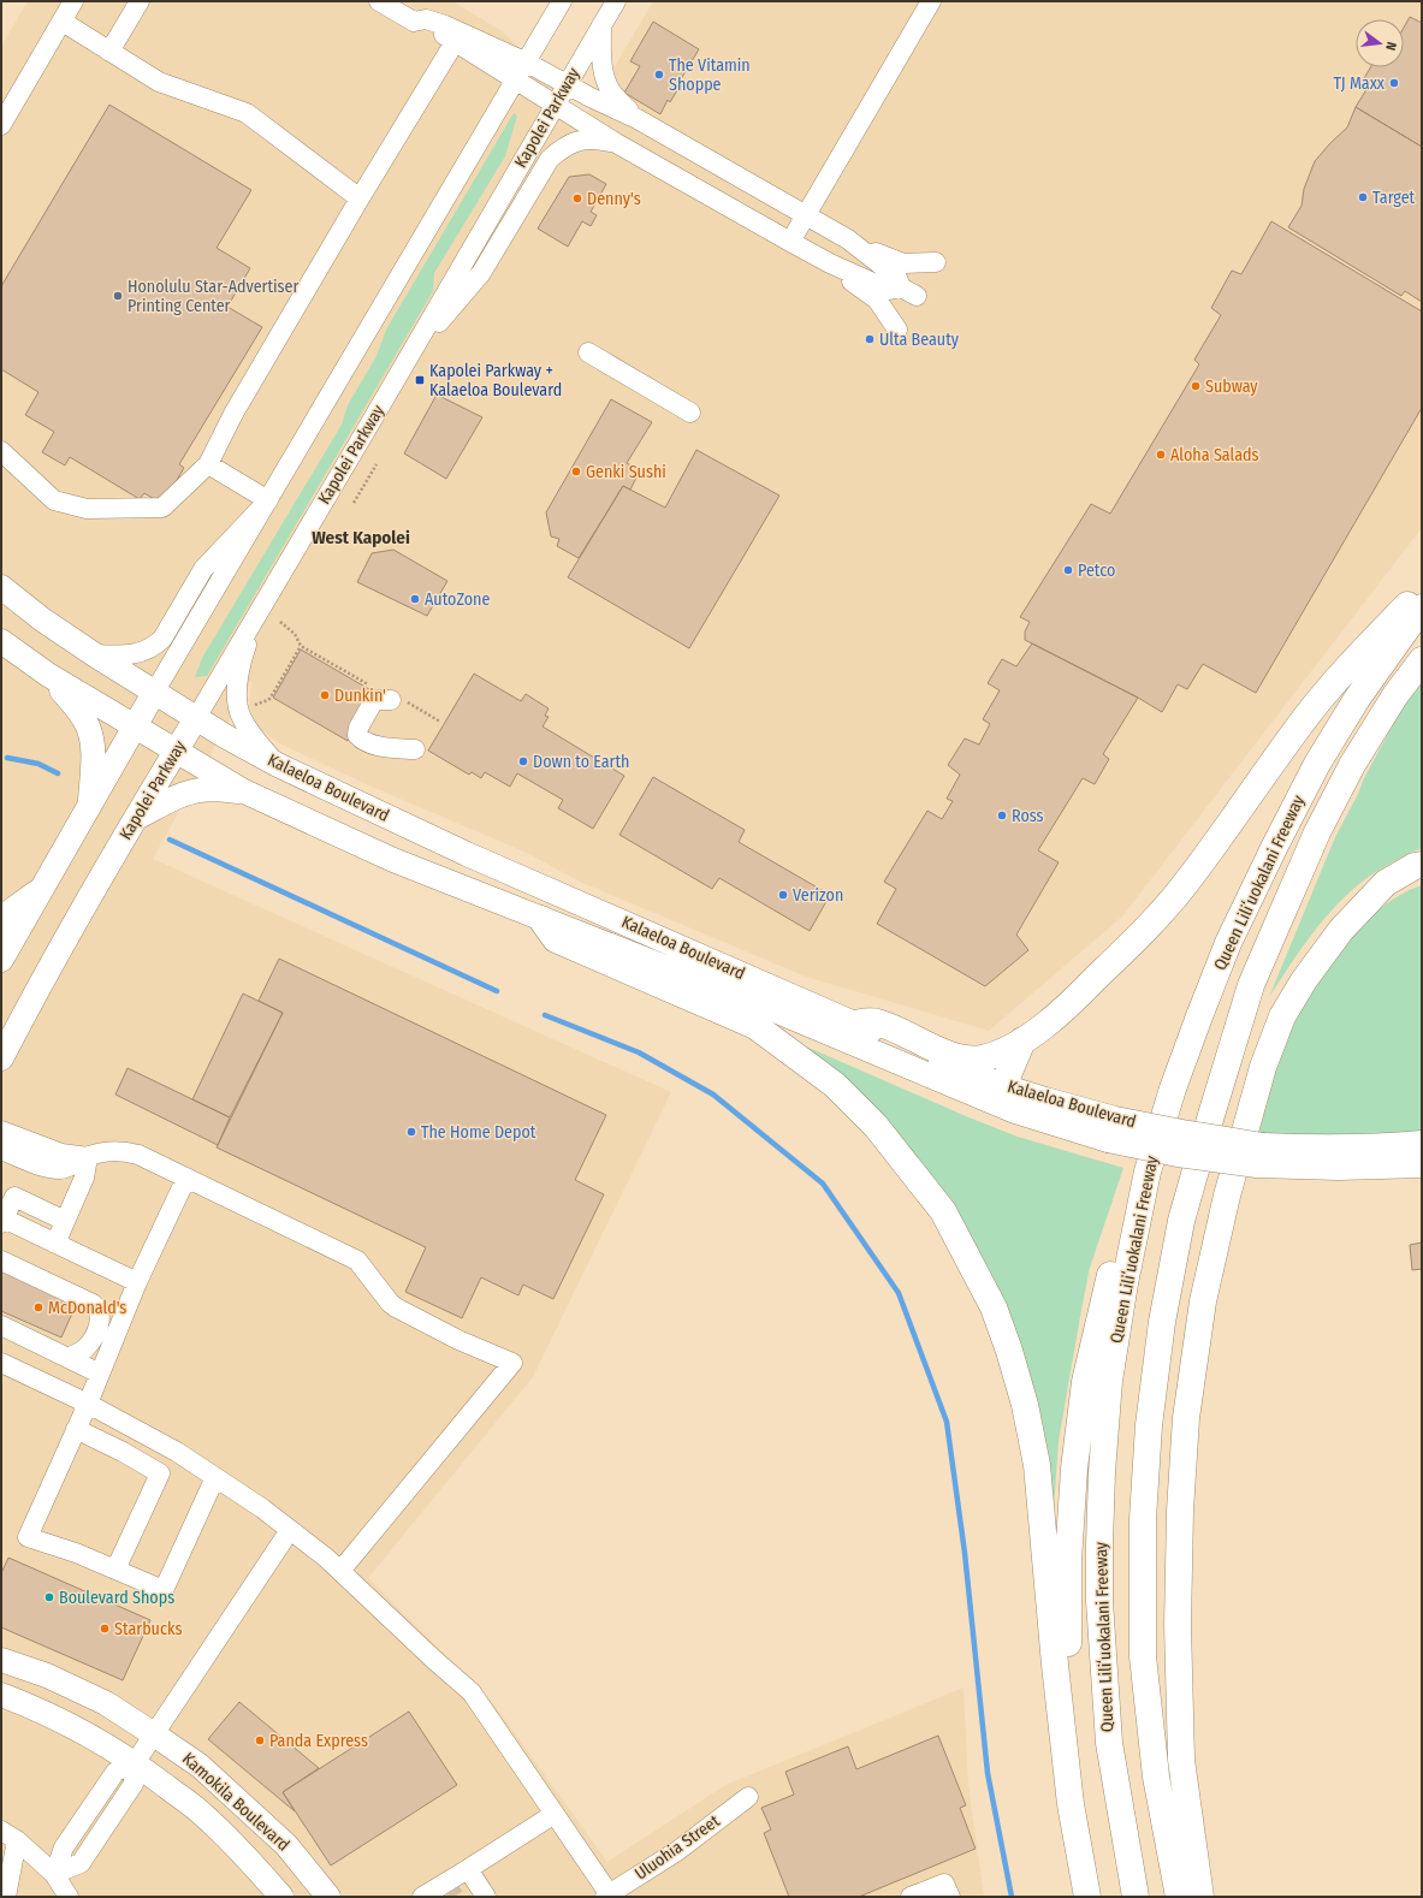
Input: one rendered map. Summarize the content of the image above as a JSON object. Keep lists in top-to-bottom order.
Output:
{
  "streets": {
    "highway": ["Queen Liliʻuokalani Freeway"],
    "main road": ["Kapolei Parkway", "Kalaeloa Boulevard", "Kamokila Boulevard"],
    "street": ["Uluohia Street"]
  },
  "crossings": [
    ["Kapolei Parkway", "Kalaeloa Boulevard"]
  ],
  "districts": ["West Kapolei"],
  "places": {
    "other": [
      "The Vitamin Shoppe",
      "TJ Maxx",
      "Target",
      "Denny's",
      "Honolulu Star-Advertiser Printing Center",
      "Ulta Beauty",
      "Subway",
      "Aloha Salads",
      "Genki Sushi",
      "Petco",
      "AutoZone",
      "Dunkin'",
      "Down to Earth",
      "Ross",
      "Verizon",
      "The Home Depot",
      "McDonald's",
      "Boulevard Shops",
      "Starbucks",
      "Panda Express"
    ],
    "transit": ["Kapolei Parkway + Kalaeloa Boulevard"]
  },
  "north": "right"
}
